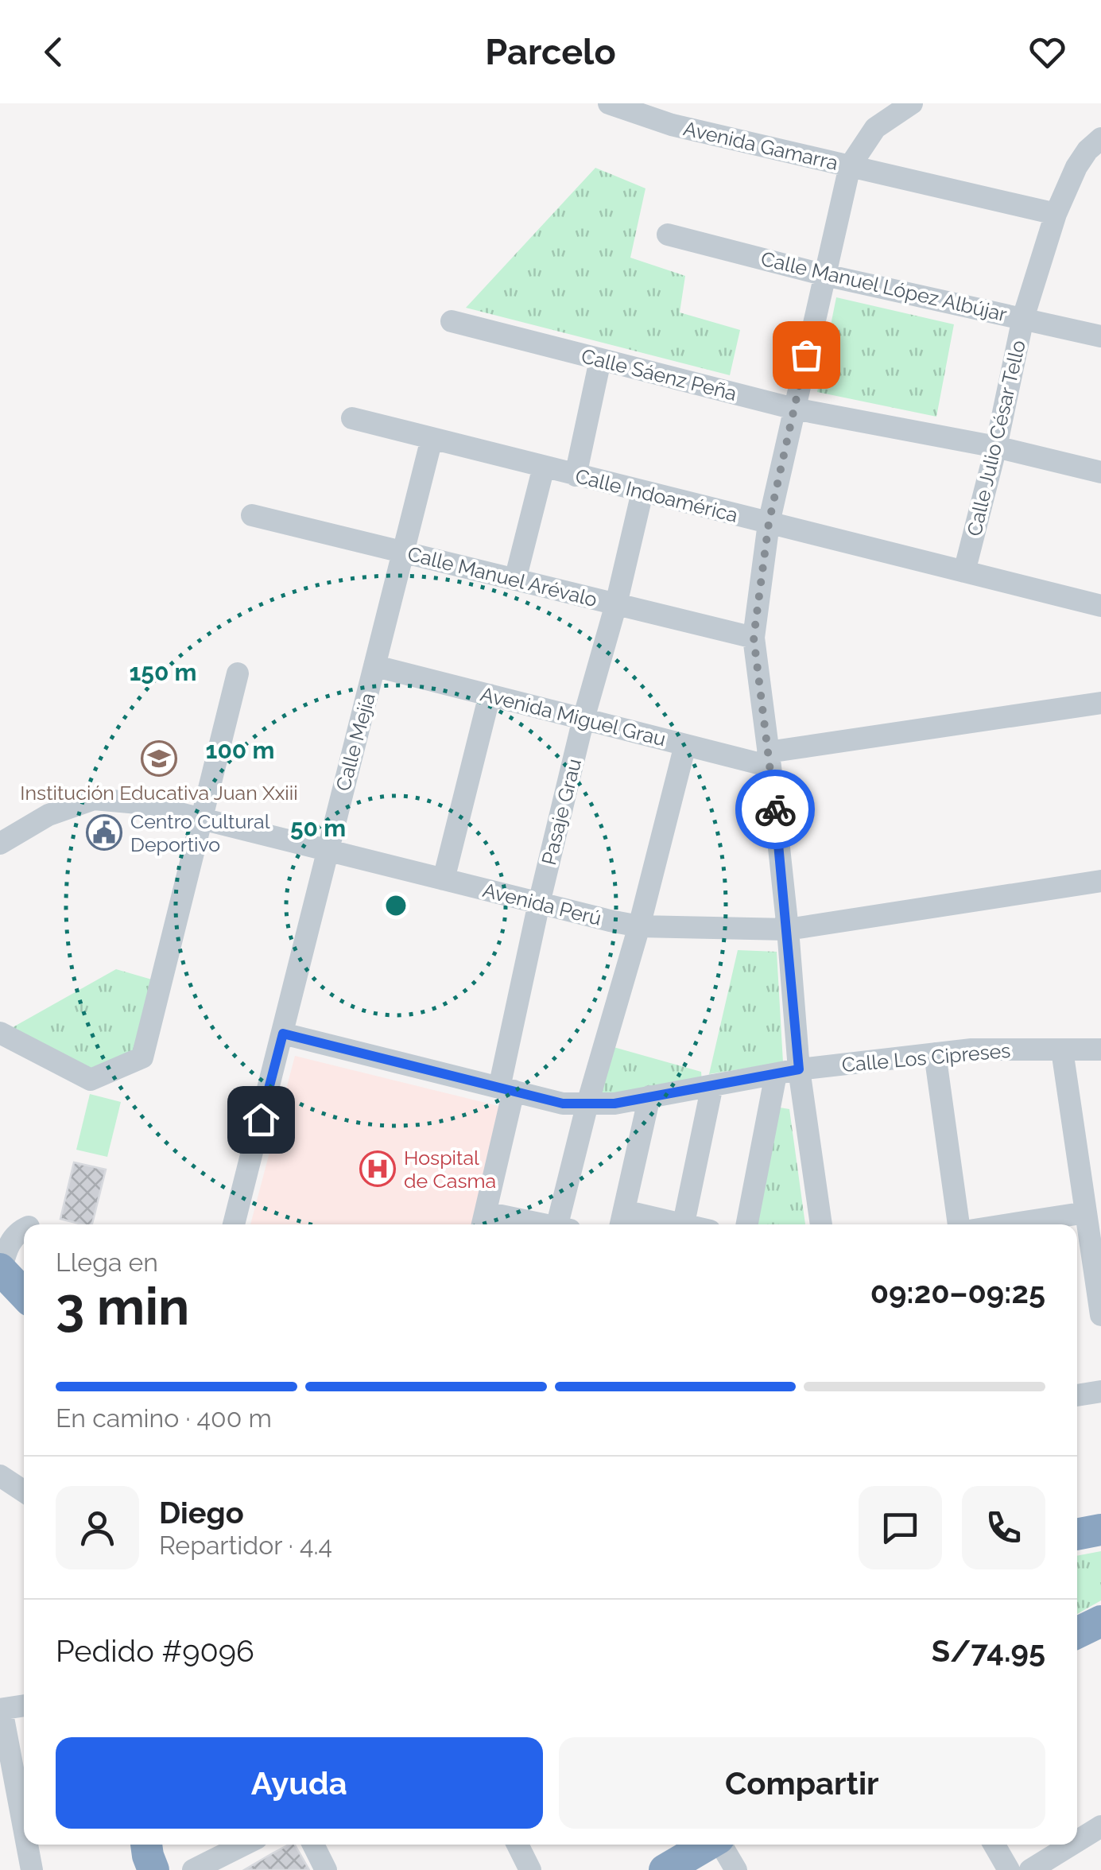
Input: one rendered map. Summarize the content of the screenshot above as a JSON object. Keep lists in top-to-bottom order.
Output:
{
  "streets": {
    "street": [
      "Avenida Gamarra",
      "Calle Manuel López Albújar",
      "Calle Sáenz Peña",
      "Calle Julio César Tello",
      "Calle Indoamérica",
      "Calle Manuel Arévalo",
      "Avenida Miguel Grau",
      "Calle Mejía",
      "Pasaje Grau",
      "Avenida Perú",
      "Calle Los Cipreses"
    ]
  },
  "crossings": [
    ["Avenida Gamarra", "Calle Manuel López Albújar"],
    ["Avenida Gamarra", "Calle Sáenz Peña"],
    ["Avenida Gamarra", "Calle Indoamérica"],
    ["Avenida Gamarra", "Calle Manuel Arévalo"],
    ["Avenida Gamarra", "Avenida Miguel Grau"],
    ["Avenida Gamarra", "Avenida Perú"],
    ["Avenida Gamarra", "Calle Los Cipreses"],
    ["Calle Manuel López Albújar", "Calle Julio César Tello"],
    ["Calle Sáenz Peña", "Calle Julio César Tello"],
    ["Calle Julio César Tello", "Calle Indoamérica"],
    ["Calle Indoamérica", "Calle Mejía"],
    ["Calle Indoamérica", "Pasaje Grau"],
    ["Calle Manuel Arévalo", "Calle Mejía"],
    ["Calle Manuel Arévalo", "Pasaje Grau"],
    ["Avenida Miguel Grau", "Calle Mejía"],
    ["Avenida Miguel Grau", "Pasaje Grau"],
    ["Calle Mejía", "Avenida Perú"],
    ["Calle Mejía", "Calle Los Cipreses"],
    ["Pasaje Grau", "Avenida Perú"],
    ["Pasaje Grau", "Calle Los Cipreses"]
  ],
  "places": {
    "school or university": ["Institución Educativa Juan Xxiii"],
    "public building": ["Centro Cultural Deportivo"],
    "hospital": ["Hospital de Casma"]
  },
  "page": {
    "header": "Parcelo",
    "heading": ["3 min", "Llega en", "09:20–09:25"],
    "panel": [
      "Diego",
      "Repartidor · 4.4",
      "Pedido #9096",
      "S/74.95"
    ],
    "bar": "En camino · 400 m",
    "buttons": ["Ayuda", "Compartir"]
  },
  "rings": ["150 m", "100 m", "50 m"]
}
